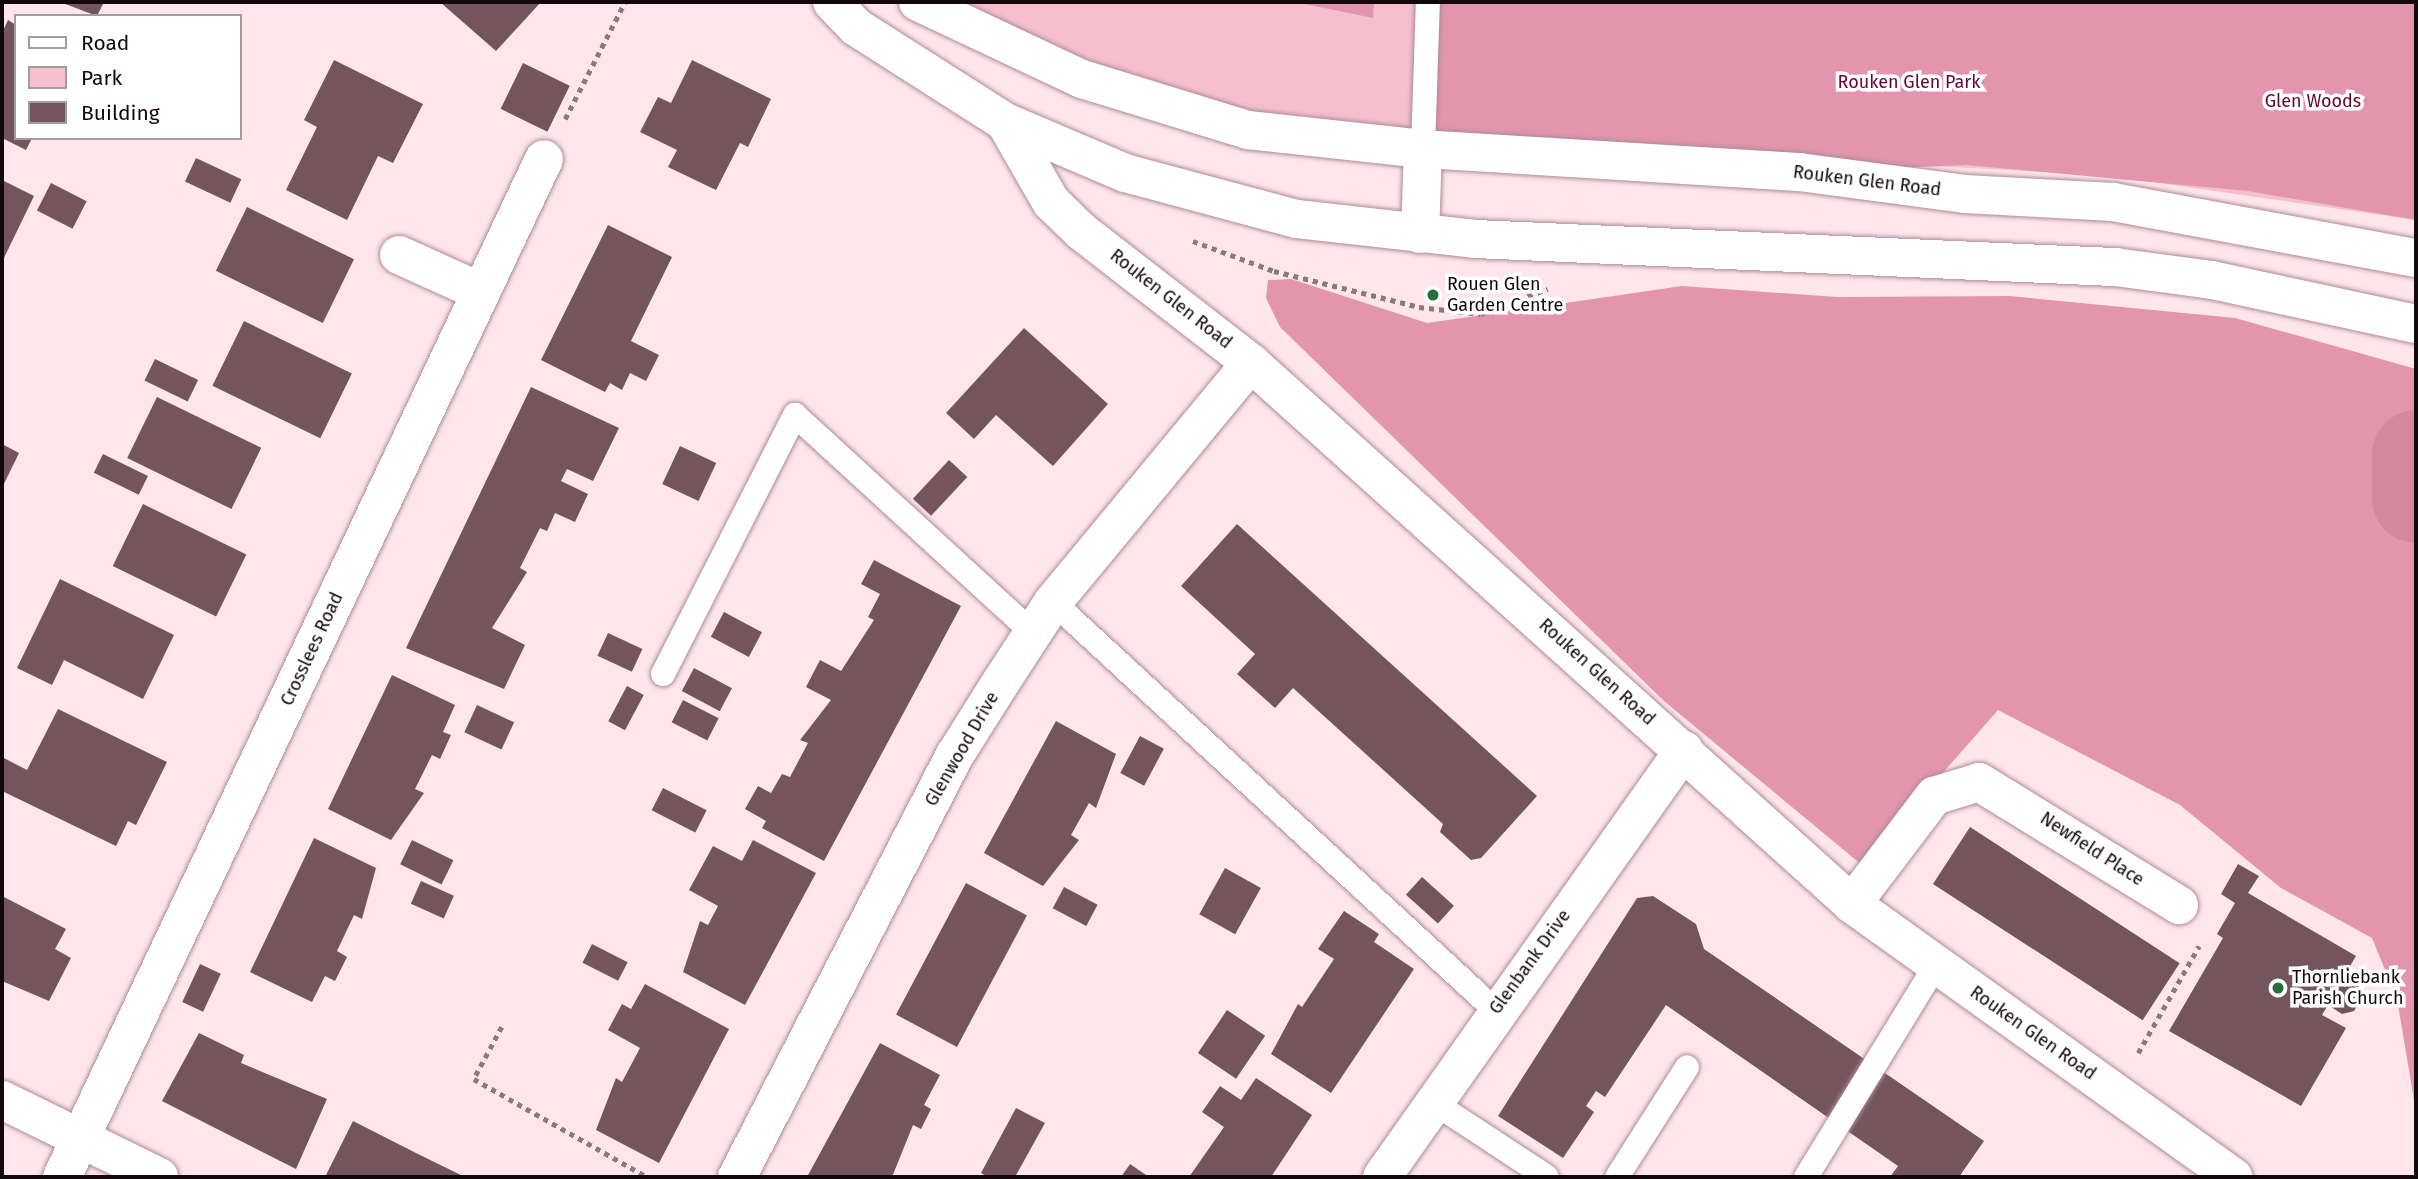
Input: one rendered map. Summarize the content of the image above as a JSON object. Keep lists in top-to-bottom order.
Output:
{
  "streets": {
    "street": [
      "Rouken Glen Road",
      "Crosslees Road",
      "Glenwood Drive",
      "Newfield Place",
      "Glenbank Drive"
    ]
  },
  "crossings": [
    ["Rouken Glen Road", "Glenwood Drive"],
    ["Rouken Glen Road", "Newfield Place"],
    ["Rouken Glen Road", "Glenbank Drive"]
  ],
  "parks": ["Rouken Glen Park", "Glen Woods"],
  "places": ["Rouen Glen Garden Centre", "Thornliebank Parish Church"],
  "legend": ["Road", "Park", "Building"]
}
